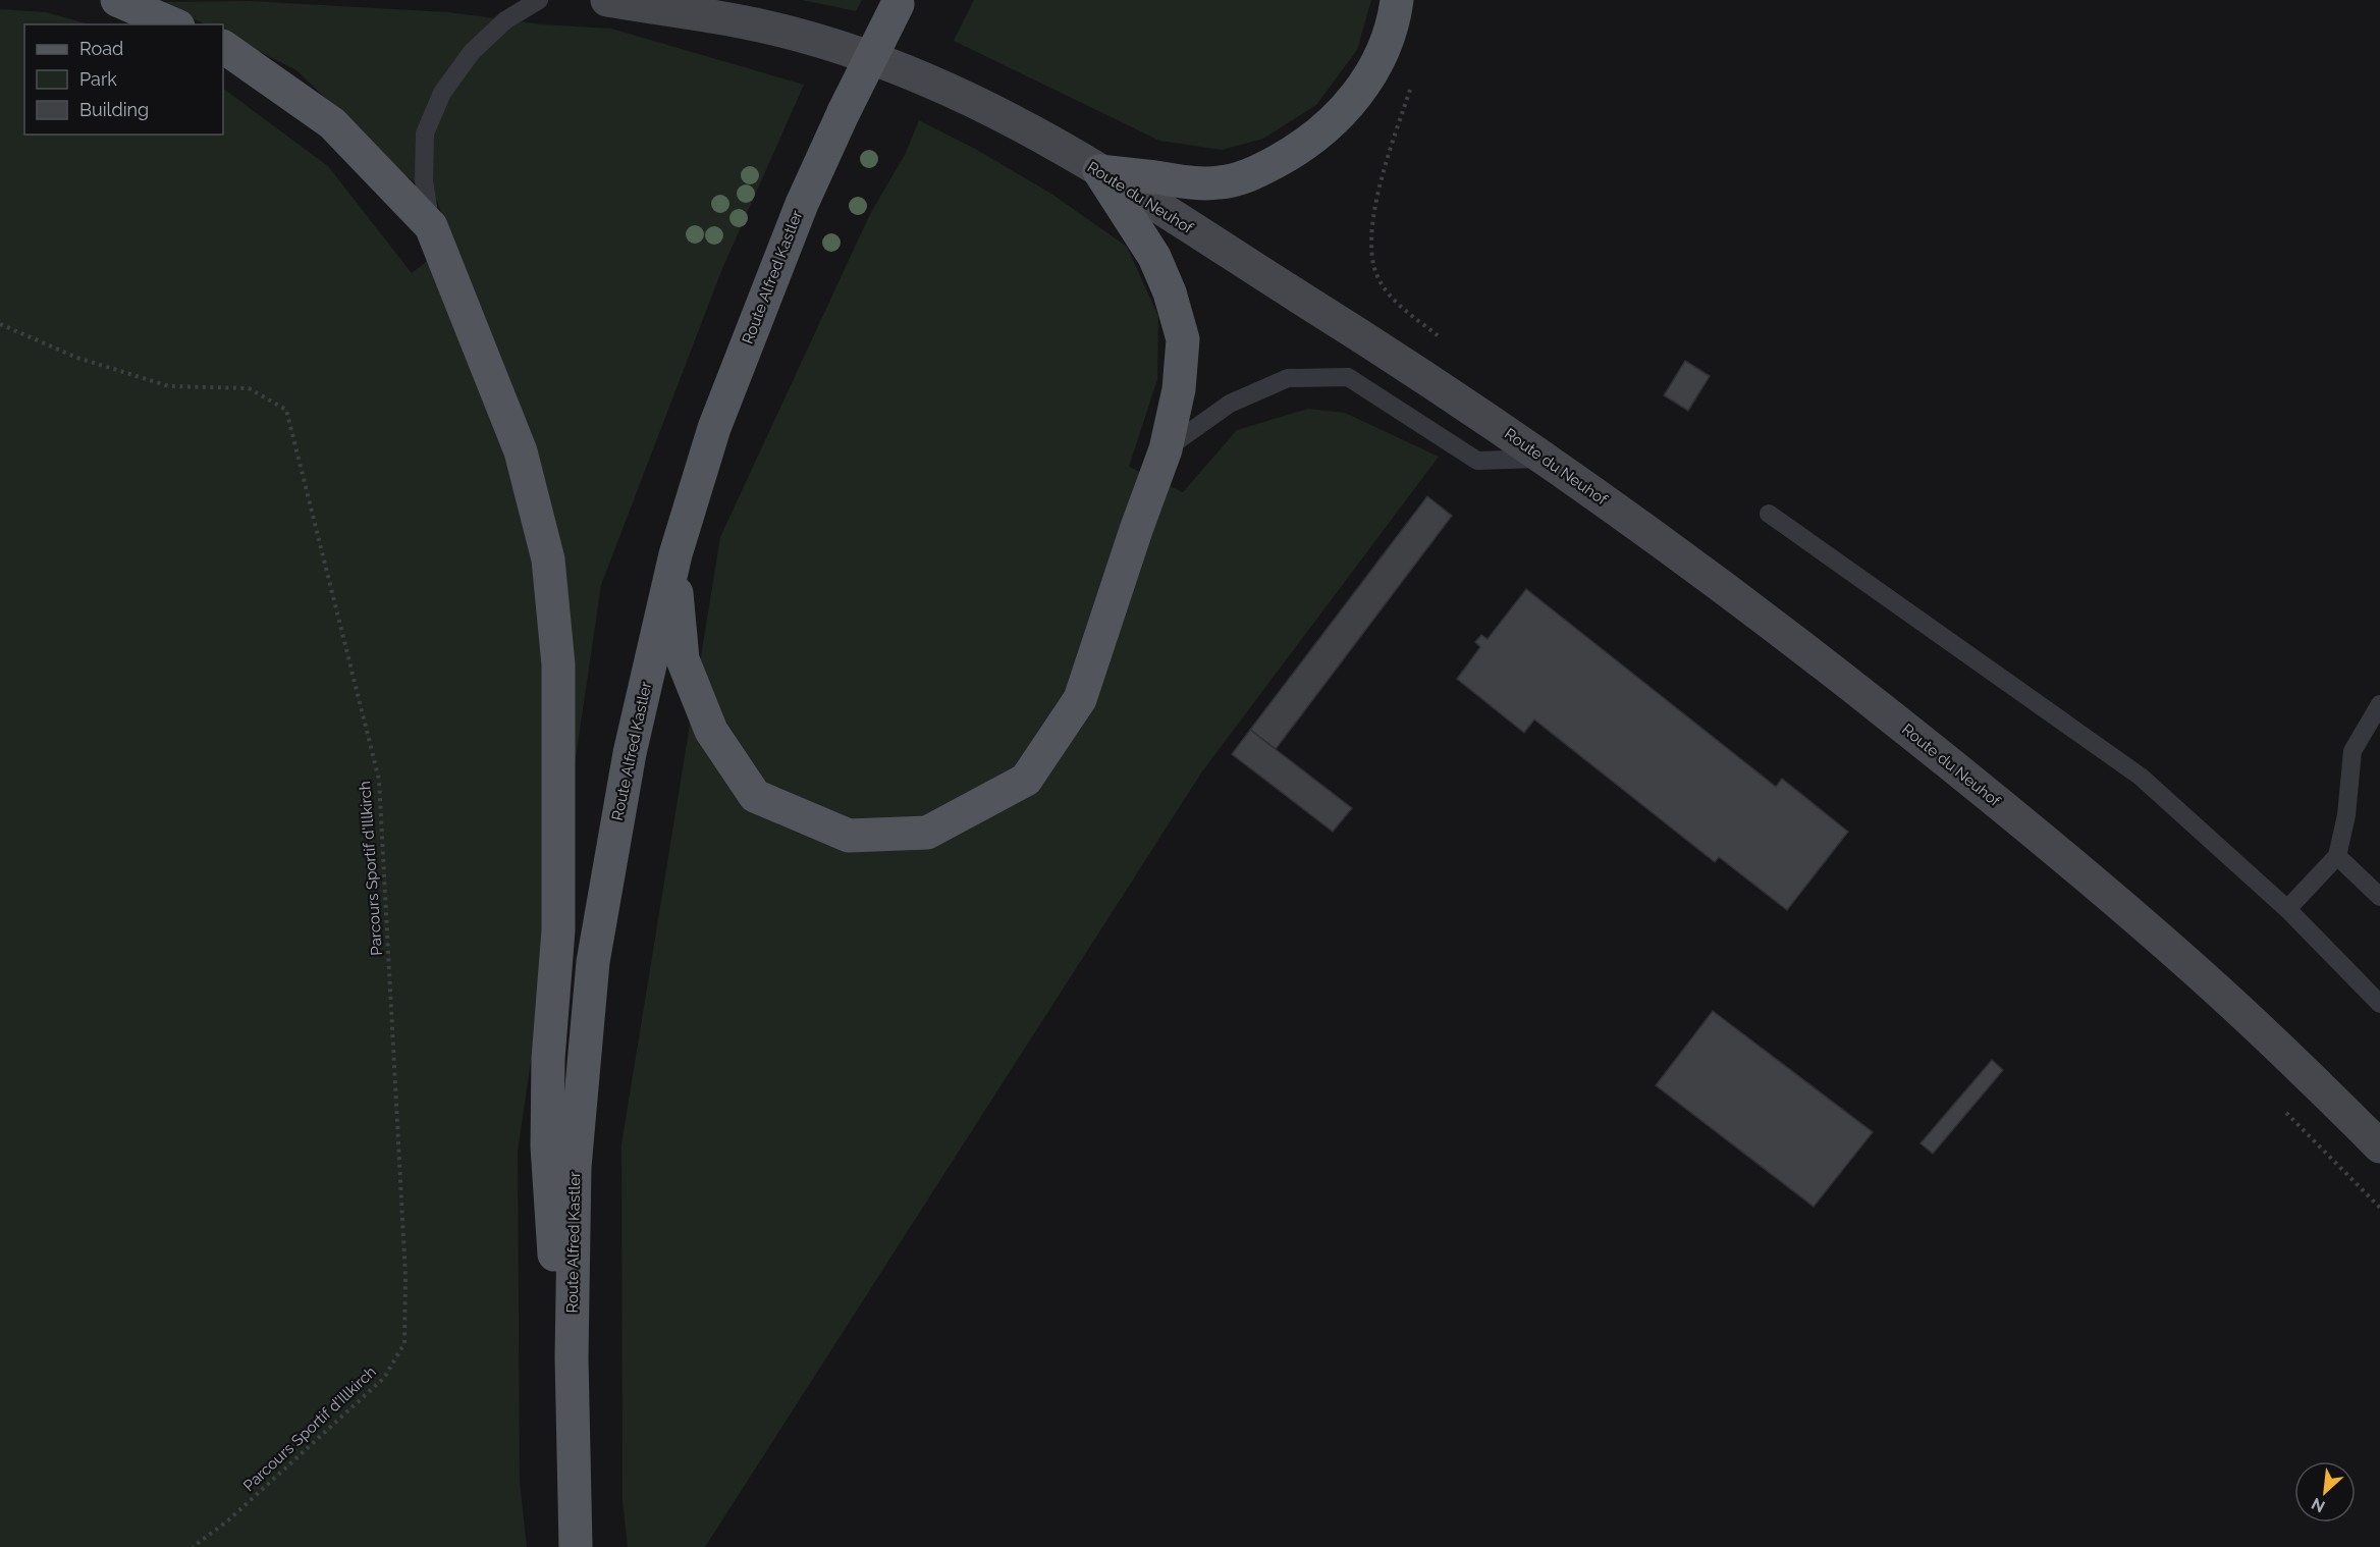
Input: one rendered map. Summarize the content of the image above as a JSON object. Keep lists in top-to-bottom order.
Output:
{
  "streets": {
    "main road": ["Route Alfred Kastler"],
    "street": ["Route du Neuhof"],
    "path": ["Parcours Sportif d'Illkirch"]
  },
  "legend": ["Road", "Park", "Building"],
  "north": "bottom left"
}
